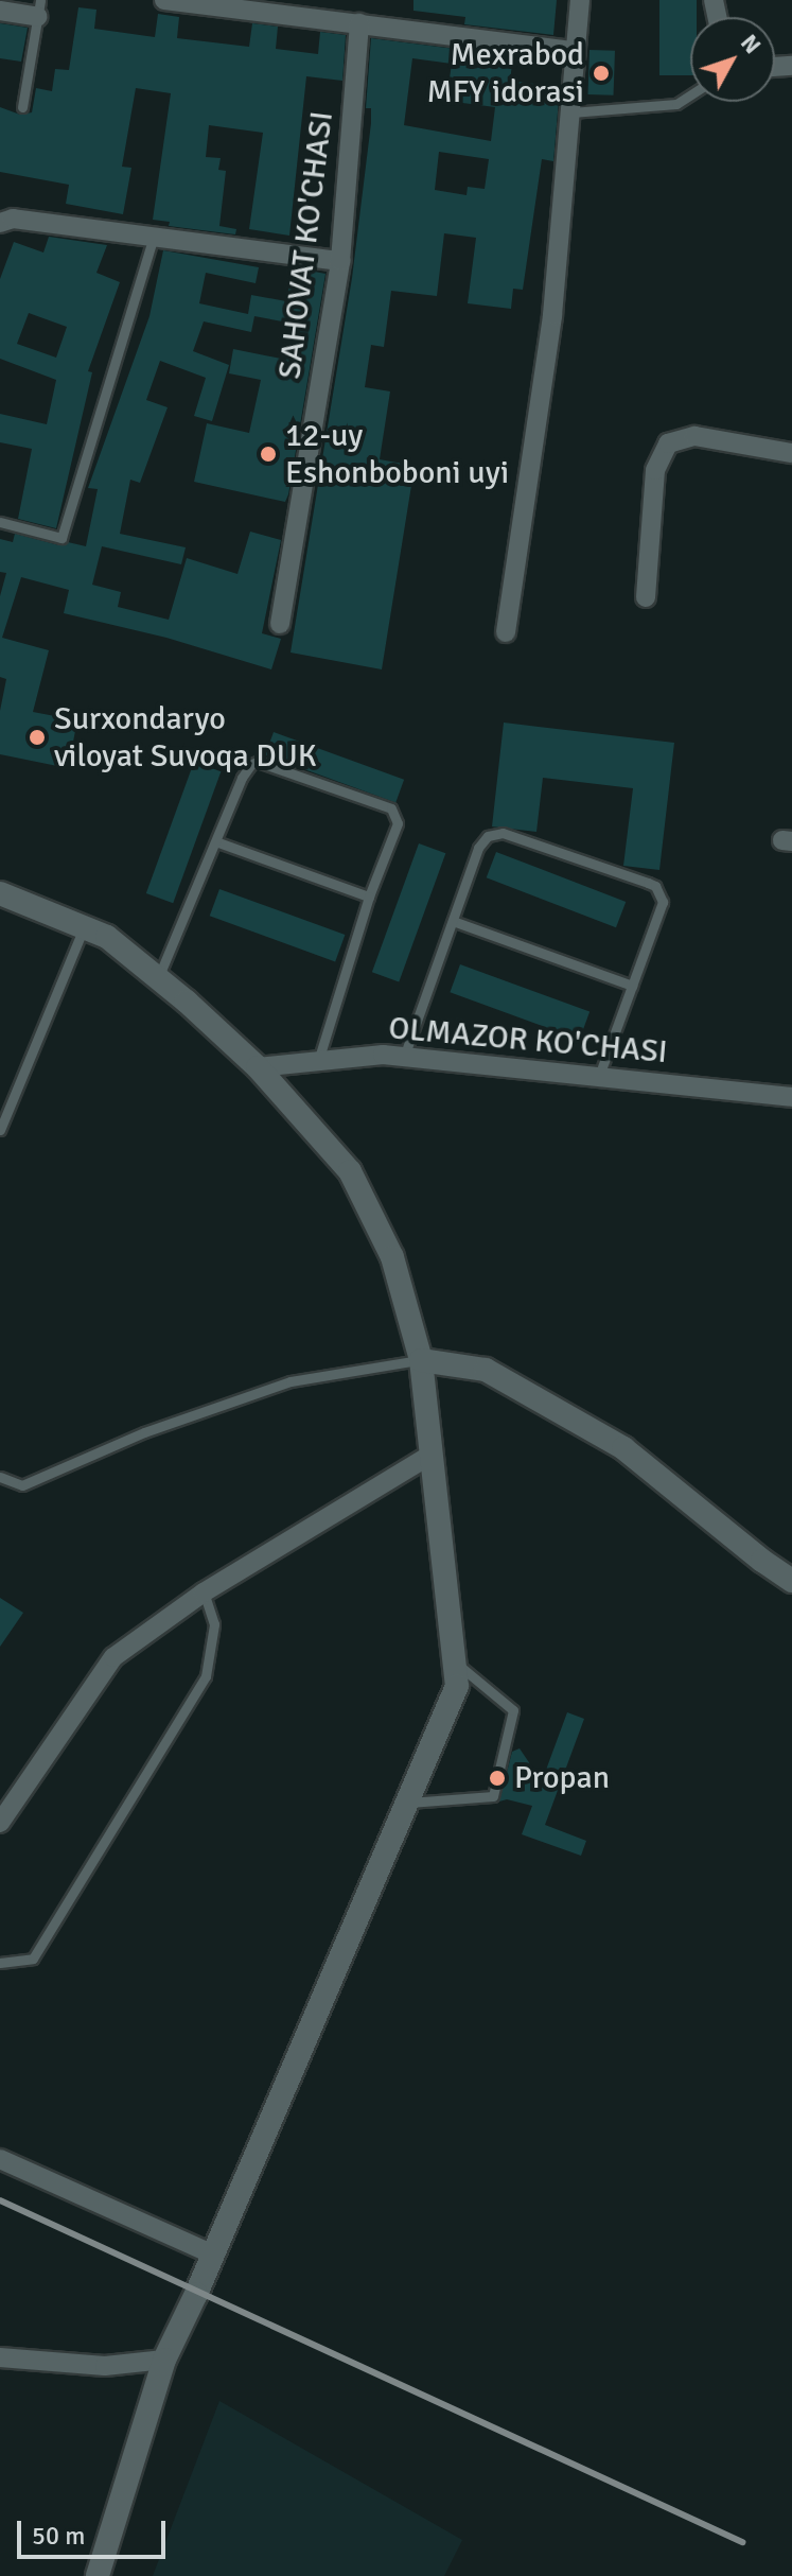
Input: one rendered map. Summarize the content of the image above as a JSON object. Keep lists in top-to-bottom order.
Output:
{
  "streets": {
    "street": ["SAHOVAT KO'CHASI", "OLMAZOR KO'CHASI"]
  },
  "places": [
    "Mexrabod MFY idorasi",
    "12-uy Eshonboboni uyi",
    "Surxondaryo viloyat Suvoqa DUK",
    "Propan"
  ],
  "scale_bar": "50 m",
  "north": "top right"
}
